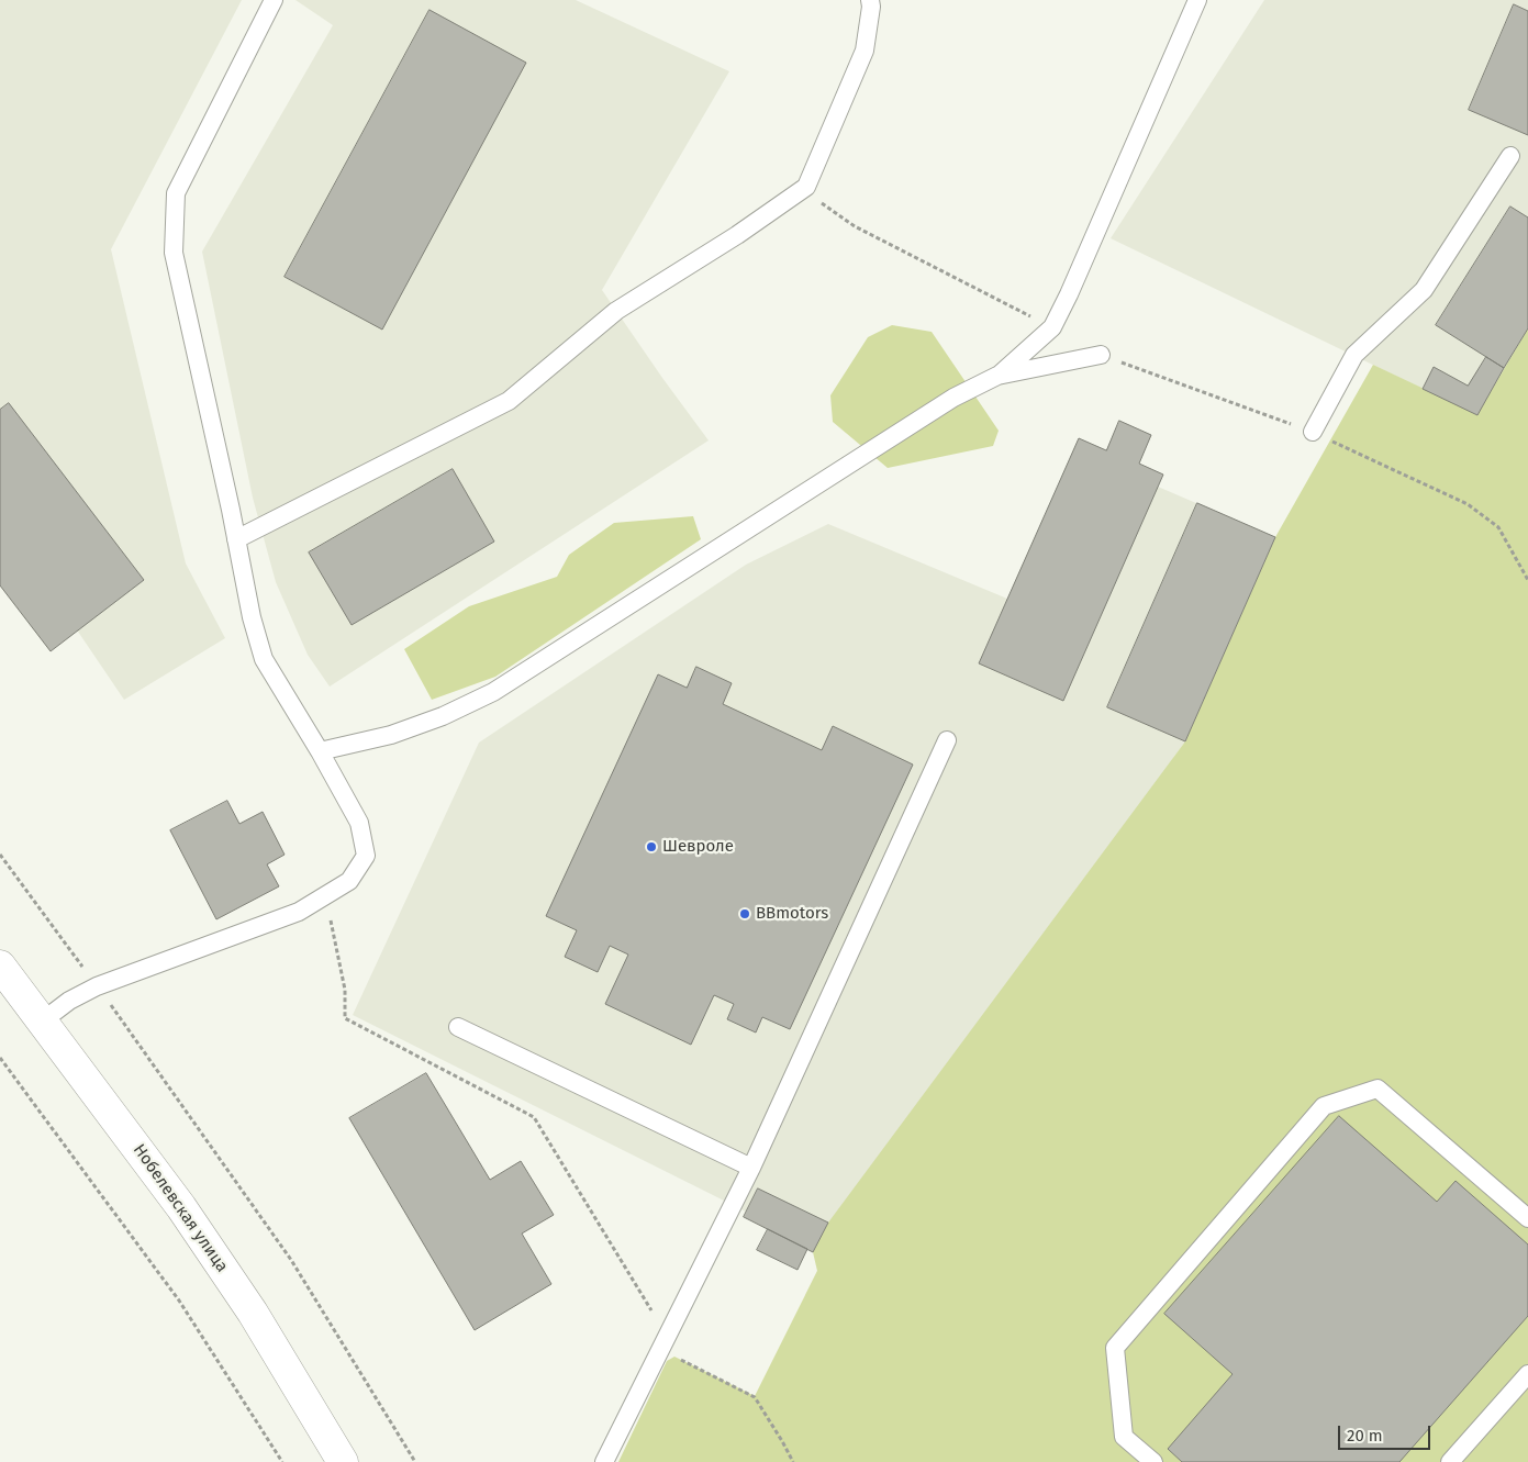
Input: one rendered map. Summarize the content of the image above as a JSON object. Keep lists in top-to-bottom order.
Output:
{
  "streets": {
    "street": ["Нобелевская улица"]
  },
  "places": ["Шевроле", "BBmotors"],
  "scale_bar": "20 m"
}
